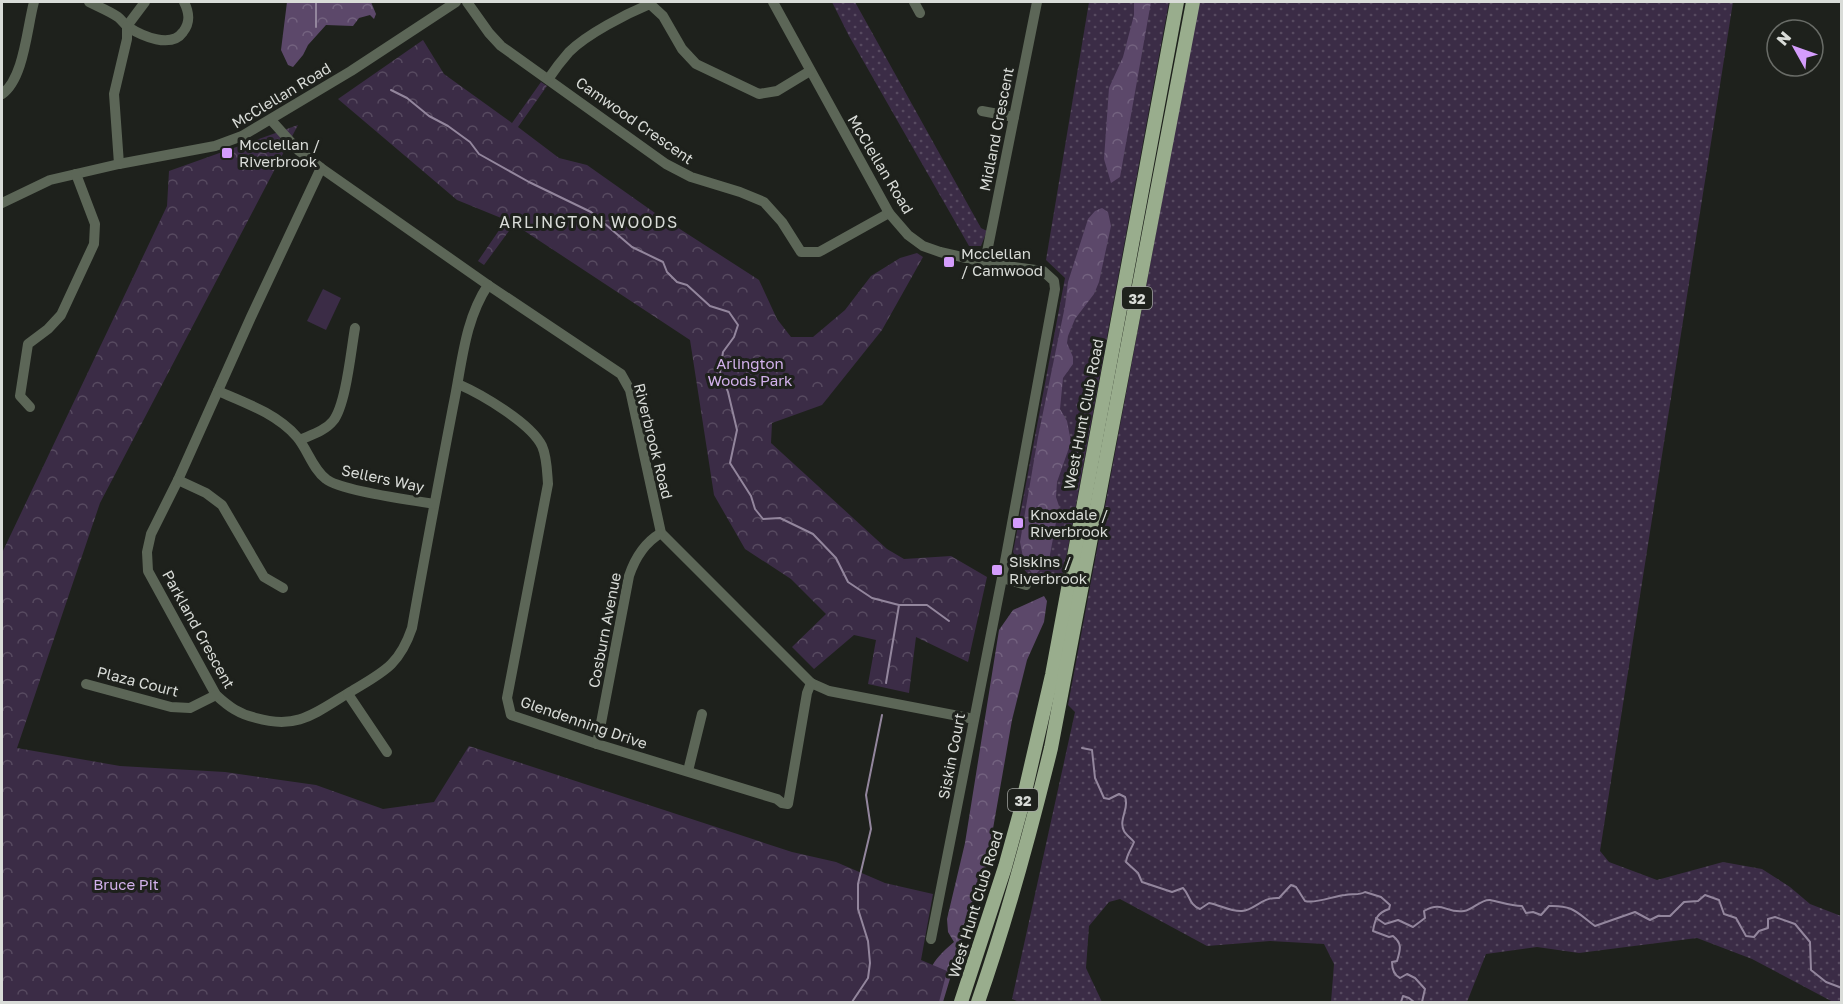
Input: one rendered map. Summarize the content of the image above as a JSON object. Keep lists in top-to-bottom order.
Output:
{
  "streets": {
    "main road": ["32", "West Hunt Club Road"],
    "street": [
      "McClellan Road",
      "Camwood Crescent",
      "Midland Crescent",
      "Riverbrook Road",
      "Sellers Way",
      "Parkland Crescent",
      "Cosburn Avenue",
      "Plaza Court",
      "Glendenning Drive",
      "Siskin Court"
    ]
  },
  "crossings": [
    ["McClellan Road", "Camwood Crescent"],
    ["McClellan Road", "Midland Crescent"],
    ["McClellan Road", "Riverbrook Road"],
    ["McClellan Road", "Siskin Court"],
    ["Riverbrook Road", "Parkland Crescent"],
    ["Riverbrook Road", "Cosburn Avenue"],
    ["Sellers Way", "Parkland Crescent"],
    ["Parkland Crescent", "Plaza Court"],
    ["Parkland Crescent", "Glendenning Drive"],
    ["Cosburn Avenue", "Glendenning Drive"]
  ],
  "districts": ["ARLINGTON WOODS"],
  "parks": ["Arlington Woods Park", "Bruce Pit"],
  "places": {
    "transit": [
      "Mcclellan / Riverbrook",
      "Mcclellan / Camwood",
      "Knoxdale / Riverbrook",
      "Siskins / Riverbrook"
    ]
  },
  "north": "top left"
}
